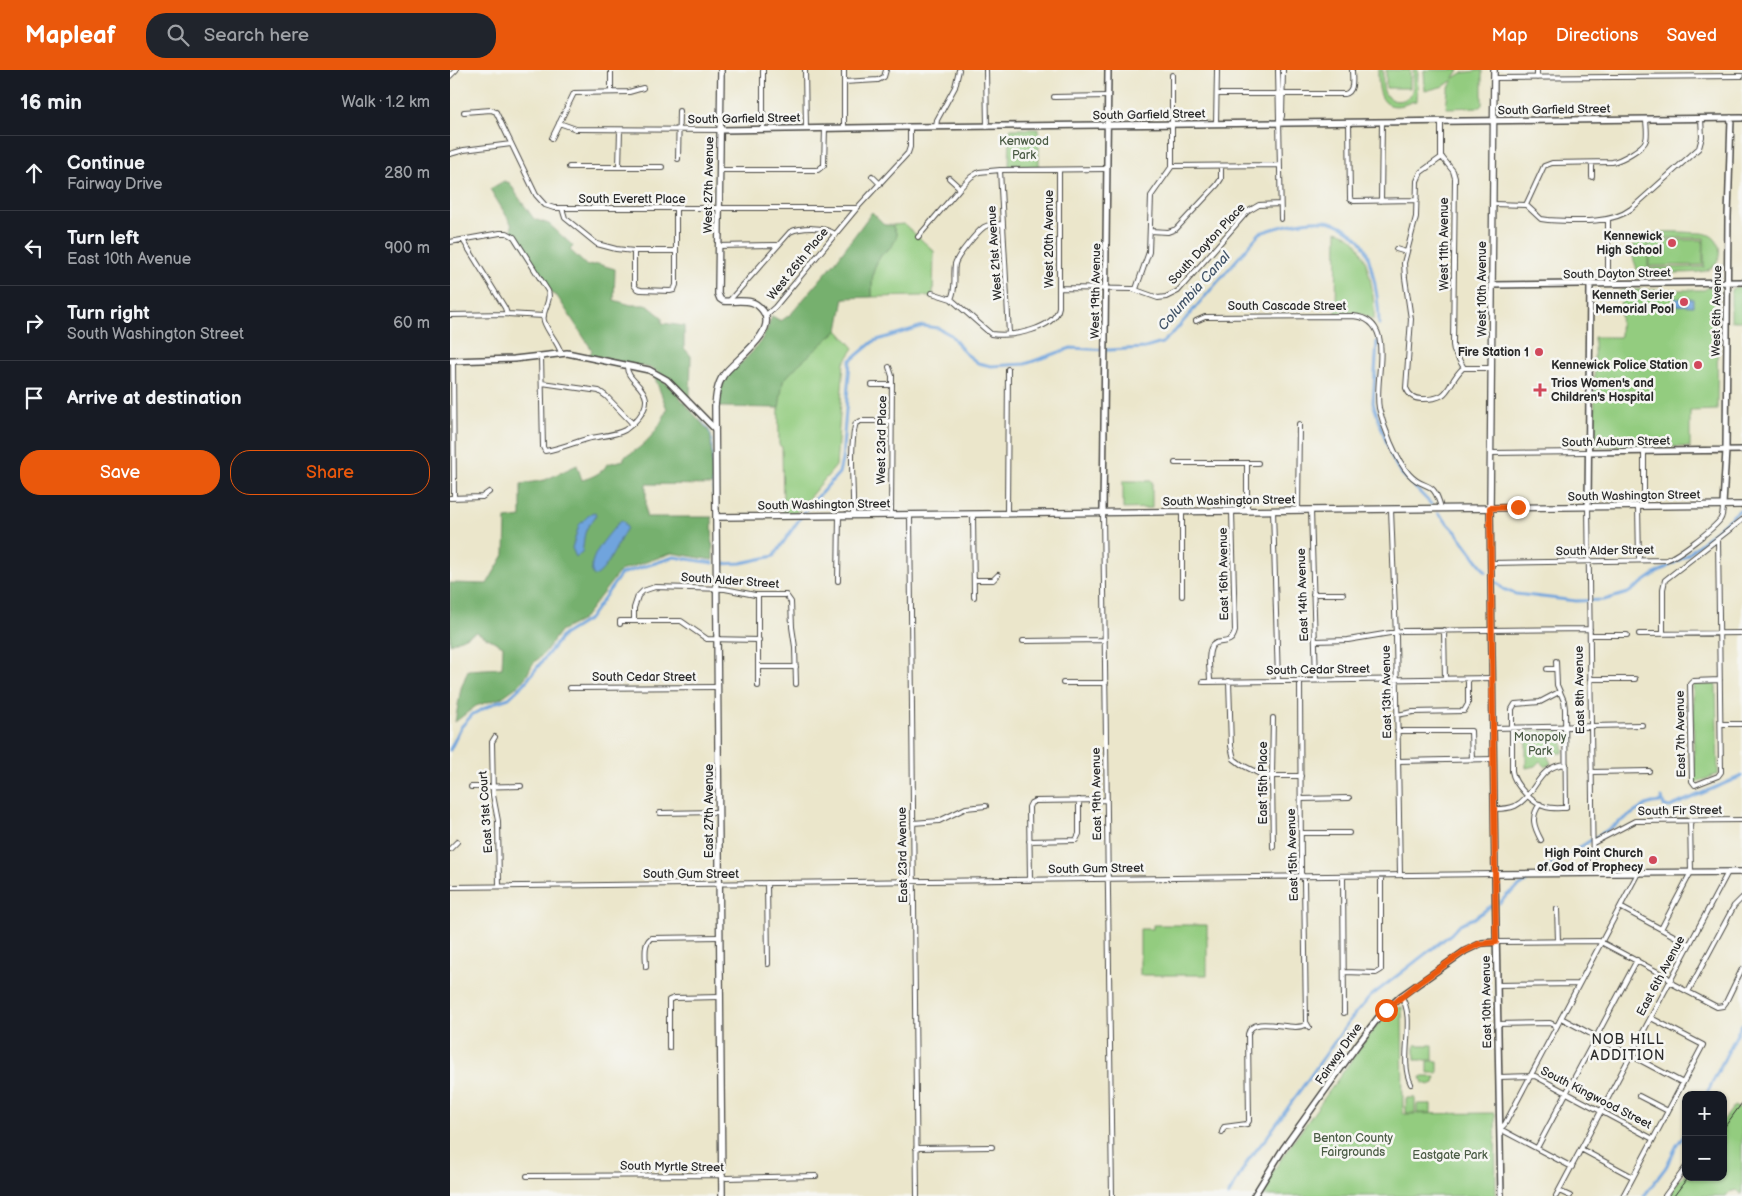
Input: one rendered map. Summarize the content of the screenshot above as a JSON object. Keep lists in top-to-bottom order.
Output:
{
  "streets": {
    "main road": [
      "West 27th Avenue",
      "West 26th Place",
      "West 10th Avenue",
      "South Washington Street",
      "East 27th Avenue",
      "South Gum Street",
      "East 10th Avenue"
    ],
    "street": [
      "South Garfield Street",
      "South Everett Place",
      "West 20th Avenue",
      "South Dayton Place",
      "West 11th Avenue",
      "West 21st Avenue",
      "South Dayton Street",
      "West 19th Avenue",
      "South Cascade Street",
      "West 6th Avenue",
      "West 23rd Place",
      "South Auburn Street",
      "South Alder Street",
      "East 16th Avenue",
      "East 14th Avenue",
      "South Cedar Street",
      "East 8th Avenue",
      "East 13th Avenue",
      "East 7th Avenue",
      "East 15th Place",
      "East 19th Avenue",
      "South Fir Street",
      "East 31st Court",
      "East 23rd Avenue",
      "East 15th Avenue",
      "East 6th Avenue",
      "Fairway Drive",
      "South Kingwood Street",
      "South Myrtle Street"
    ]
  },
  "crossings": [
    ["South Garfield Street", "West 27th Avenue"],
    ["South Garfield Street", "West 11th Avenue"],
    ["South Garfield Street", "West 26th Place"],
    ["South Garfield Street", "West 10th Avenue"],
    ["South Garfield Street", "West 19th Avenue"],
    ["South Garfield Street", "West 6th Avenue"],
    ["West 27th Avenue", "South Everett Place"],
    ["South Everett Place", "West 26th Place"],
    ["West 20th Avenue", "South Dayton Place"],
    ["West 20th Avenue", "West 21st Avenue"],
    ["South Dayton Place", "West 19th Avenue"],
    ["South Dayton Street", "West 10th Avenue"],
    ["South Dayton Street", "West 6th Avenue"],
    ["West 10th Avenue", "South Auburn Street"],
    ["West 10th Avenue", "South Washington Street"],
    ["West 10th Avenue", "East 10th Avenue"],
    ["West 19th Avenue", "South Washington Street"],
    ["West 19th Avenue", "East 19th Avenue"],
    ["South Cascade Street", "South Washington Street"],
    ["West 6th Avenue", "South Auburn Street"],
    ["West 6th Avenue", "South Washington Street"],
    ["West 6th Avenue", "South Alder Street"],
    ["West 23rd Place", "South Washington Street"],
    ["South Washington Street", "South Alder Street"],
    ["South Washington Street", "East 16th Avenue"],
    ["South Washington Street", "East 14th Avenue"],
    ["South Washington Street", "East 8th Avenue"],
    ["South Washington Street", "East 13th Avenue"],
    ["South Washington Street", "East 19th Avenue"],
    ["South Washington Street", "East 27th Avenue"],
    ["South Washington Street", "East 23rd Avenue"],
    ["South Washington Street", "East 10th Avenue"],
    ["South Alder Street", "East 8th Avenue"],
    ["South Alder Street", "East 27th Avenue"],
    ["South Alder Street", "East 10th Avenue"],
    ["East 16th Avenue", "South Cedar Street"],
    ["East 14th Avenue", "South Cedar Street"],
    ["South Cedar Street", "East 13th Avenue"],
    ["South Cedar Street", "East 27th Avenue"],
    ["South Cedar Street", "East 15th Avenue"],
    ["South Cedar Street", "East 10th Avenue"],
    ["East 8th Avenue", "South Fir Street"],
    ["East 8th Avenue", "South Gum Street"],
    ["East 13th Avenue", "South Gum Street"],
    ["East 19th Avenue", "South Gum Street"],
    ["East 27th Avenue", "South Gum Street"],
    ["East 27th Avenue", "South Myrtle Street"],
    ["East 31st Court", "South Gum Street"],
    ["East 23rd Avenue", "South Gum Street"],
    ["East 15th Avenue", "South Gum Street"],
    ["South Gum Street", "East 6th Avenue"],
    ["South Gum Street", "East 10th Avenue"],
    ["East 6th Avenue", "South Kingwood Street"],
    ["East 10th Avenue", "Fairway Drive"],
    ["East 10th Avenue", "South Kingwood Street"]
  ],
  "districts": ["NOB HILL ADDITION"],
  "water": ["Columbia Canal"],
  "parks": [
    "Kenwood Park",
    "Monopoly Park",
    "Benton County Fairgrounds",
    "Eastgate Park"
  ],
  "places": {
    "other": [
      "Kennewick High School",
      "Kenneth Serier Memorial Pool",
      "Fire Station 1",
      "Kennewick Police Station",
      "High Point Church of God of Prophecy"
    ],
    "health": ["Trios Women's and Children's Hospital"]
  },
  "page": {
    "header": "Mapleaf",
    "search": "Search here",
    "nav": ["Map", "Directions", "Saved"],
    "heading": ["16 min", "Walk · 1.2 km"],
    "list": [
      ["Continue", "Fairway Drive", "280 m"],
      ["Turn left", "East 10th Avenue", "900 m"],
      ["Turn right", "South Washington Street", "60 m"],
      "Arrive at destination"
    ],
    "buttons": ["Save", "Share"],
    "map_buttons": ["+", "−"]
  }
}
